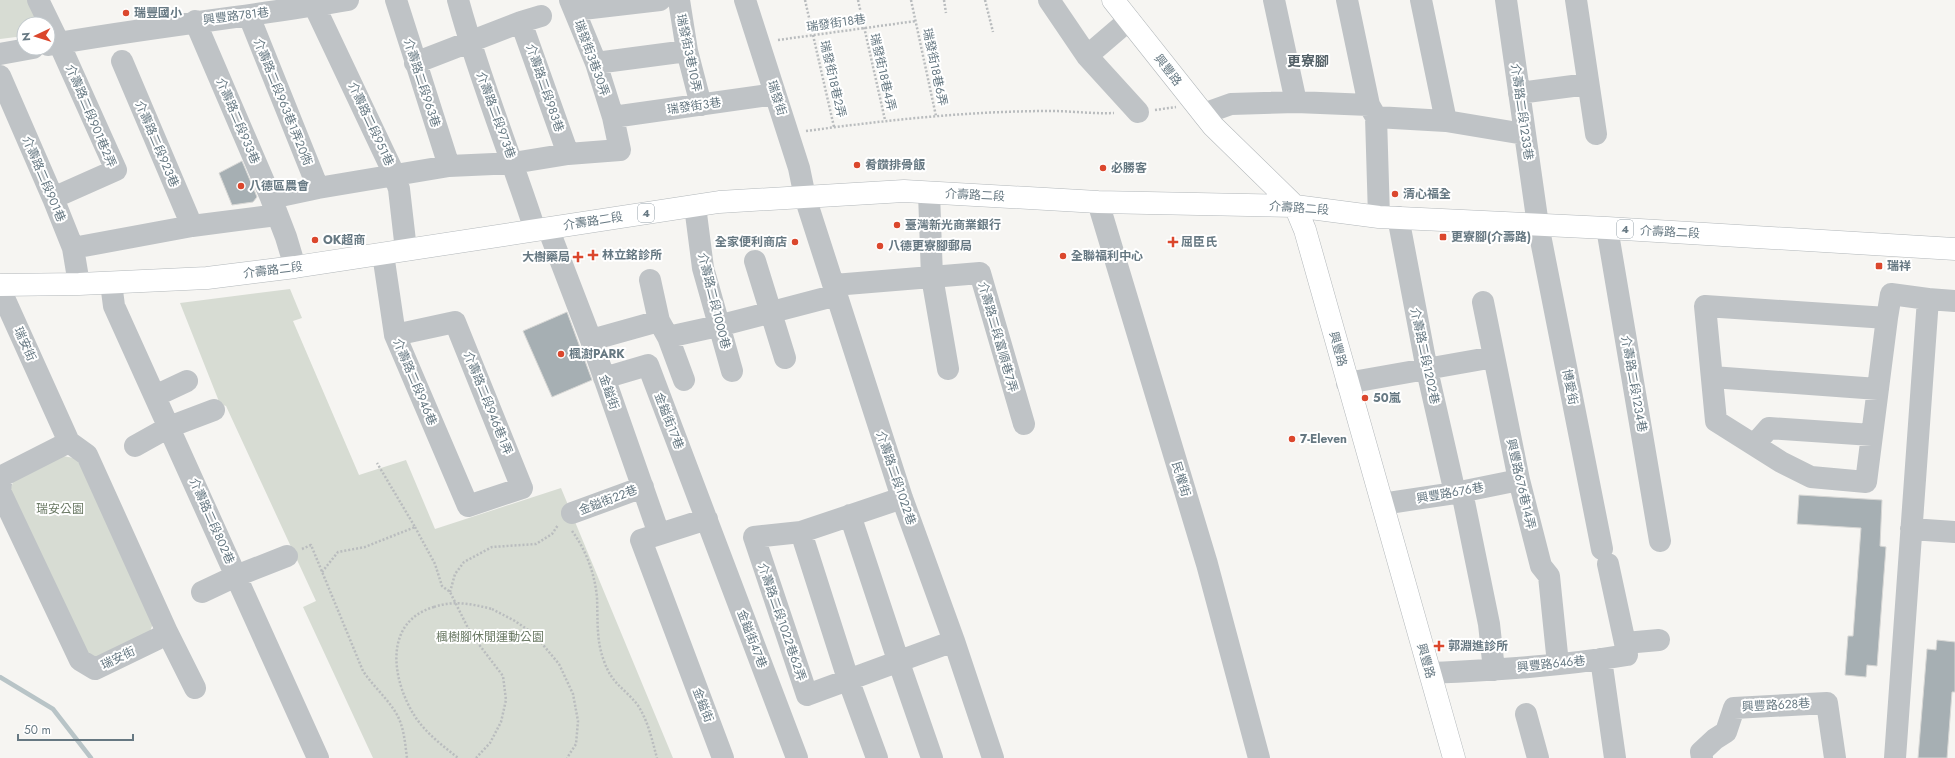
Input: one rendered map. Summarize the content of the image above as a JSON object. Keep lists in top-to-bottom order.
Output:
{
  "streets": {
    "main road": ["興豐路", "介壽路二段", "4"],
    "street": [
      "興豐路781巷",
      "瑞發街3巷10弄",
      "瑞發街3巷30弄",
      "介壽路二段963巷",
      "介壽路二段983巷",
      "瑞發街",
      "介壽路二段963巷1弄20衖",
      "瑞發街3巷",
      "介壽路二段1233巷",
      "介壽路二段973巷",
      "介壽路二段901巷2弄",
      "介壽路二段933巷",
      "介壽路二段951巷",
      "介壽路二段923巷",
      "介壽路二段901巷",
      "介壽路二段1000巷",
      "介壽路二段富順巷7弄",
      "瑞安街",
      "介壽路二段1202巷",
      "介壽路二段946巷",
      "介壽路二段1234巷",
      "博愛街",
      "金鎰街",
      "介壽路二段946巷1弄",
      "金鎰街17巷",
      "介壽路二段1022巷",
      "民權街",
      "興豐路676巷14弄",
      "興豐路676巷",
      "金鎰街22巷",
      "介壽路二段802巷",
      "介壽路二段1022巷62弄",
      "金鎰街47巷",
      "興豐路646巷",
      "興豐路628巷"
    ],
    "path": [
      "瑞發街18巷",
      "瑞發街18巷6弄",
      "瑞發街18巷4弄",
      "瑞發街18巷2弄"
    ]
  },
  "crossings": [
    ["興豐路781巷", "介壽路二段963巷1弄20衖"],
    ["興豐路781巷", "介壽路二段933巷"],
    ["興豐路781巷", "介壽路二段951巷"],
    ["瑞發街18巷", "瑞發街18巷6弄"],
    ["瑞發街18巷", "瑞發街18巷4弄"],
    ["瑞發街18巷", "瑞發街18巷2弄"],
    ["瑞發街18巷", "瑞發街"],
    ["瑞發街3巷10弄", "瑞發街3巷"],
    ["瑞發街3巷30弄", "介壽路二段983巷"],
    ["瑞發街3巷30弄", "瑞發街3巷"],
    ["興豐路", "介壽路二段"],
    ["興豐路", "興豐路676巷"],
    ["興豐路", "興豐路646巷"],
    ["介壽路二段983巷", "介壽路二段973巷"],
    ["瑞發街", "瑞發街3巷"],
    ["瑞發街", "介壽路二段"],
    ["瑞發街", "介壽路二段1022巷"],
    ["介壽路二段1233巷", "介壽路二段"],
    ["介壽路二段1233巷", "博愛街"],
    ["介壽路二段973巷", "介壽路二段"],
    ["介壽路二段973巷", "金鎰街"],
    ["介壽路二段901巷2弄", "介壽路二段901巷"],
    ["介壽路二段933巷", "介壽路二段"],
    ["介壽路二段951巷", "介壽路二段"],
    ["介壽路二段901巷", "介壽路二段"],
    ["介壽路二段", "介壽路二段1000巷"],
    ["介壽路二段", "介壽路二段1202巷"],
    ["介壽路二段", "介壽路二段946巷"],
    ["介壽路二段", "介壽路二段1234巷"],
    ["介壽路二段", "博愛街"],
    ["介壽路二段", "金鎰街"],
    ["介壽路二段", "介壽路二段1022巷"],
    ["介壽路二段", "民權街"],
    ["介壽路二段", "介壽路二段802巷"],
    ["介壽路二段1202巷", "興豐路676巷"],
    ["介壽路二段1202巷", "興豐路646巷"],
    ["介壽路二段946巷", "介壽路二段946巷1弄"],
    ["博愛街", "興豐路646巷"],
    ["金鎰街", "金鎰街17巷"],
    ["金鎰街", "金鎰街22巷"],
    ["金鎰街17巷", "金鎰街47巷"],
    ["介壽路二段1022巷", "介壽路二段1022巷62弄"],
    ["興豐路676巷14弄", "興豐路676巷"],
    ["興豐路676巷14弄", "興豐路646巷"]
  ],
  "districts": ["更寮腳"],
  "parks": ["瑞安公園", "楓樹腳休閒運動公園"],
  "places": {
    "other": [
      "瑞豐國小",
      "肴饡排骨飯",
      "必勝客",
      "八德區農會",
      "清心福全",
      "臺灣新光商業銀行",
      "OK超商",
      "全家便利商店",
      "八德更寮腳郵局",
      "全聯福利中心",
      "楓澍PARK",
      "50嵐",
      "7-Eleven"
    ],
    "transit": ["更寮腳(介壽路)", "瑞祥"],
    "health": [
      "屈臣氏",
      "林立銘診所",
      "大樹藥局",
      "郭淵進診所"
    ]
  },
  "scale_bar": "50 m",
  "north": "left"
}
